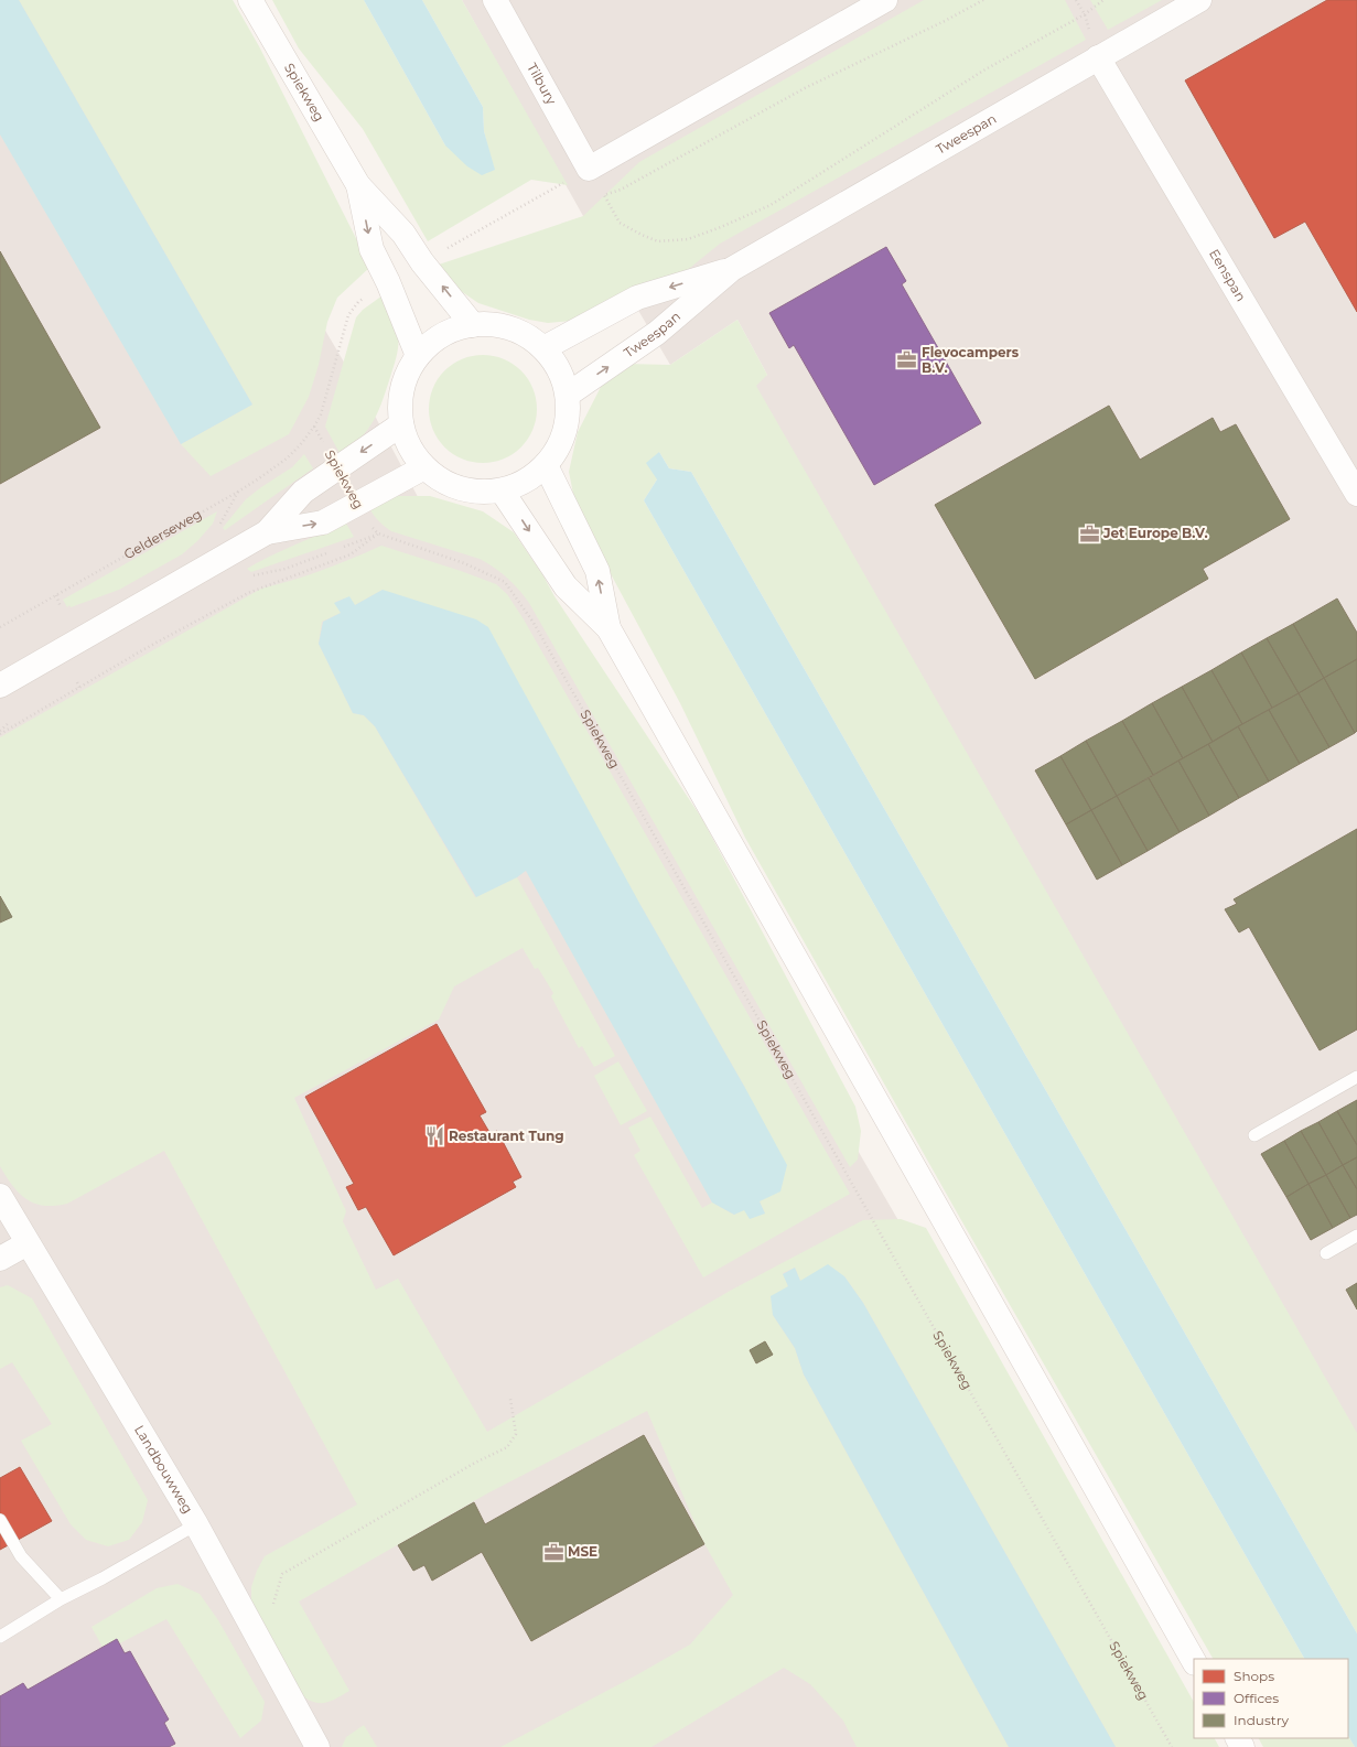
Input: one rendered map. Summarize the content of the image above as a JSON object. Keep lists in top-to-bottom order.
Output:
{
  "streets": {
    "street": [
      "Tilbury",
      "Spiekweg",
      "Tweespan",
      "Eenspan",
      "Landbouwweg"
    ],
    "path": ["Gelderseweg"]
  },
  "crossings": [
    ["Spiekweg", "Gelderseweg"],
    ["Tweespan", "Eenspan"]
  ],
  "places": {
    "office": ["Flevocampers B.V.", "Jet Europe B.V.", "MSE"],
    "restaurant": ["Restaurant Tung"]
  },
  "legend": ["Shops", "Offices", "Industry"]
}
